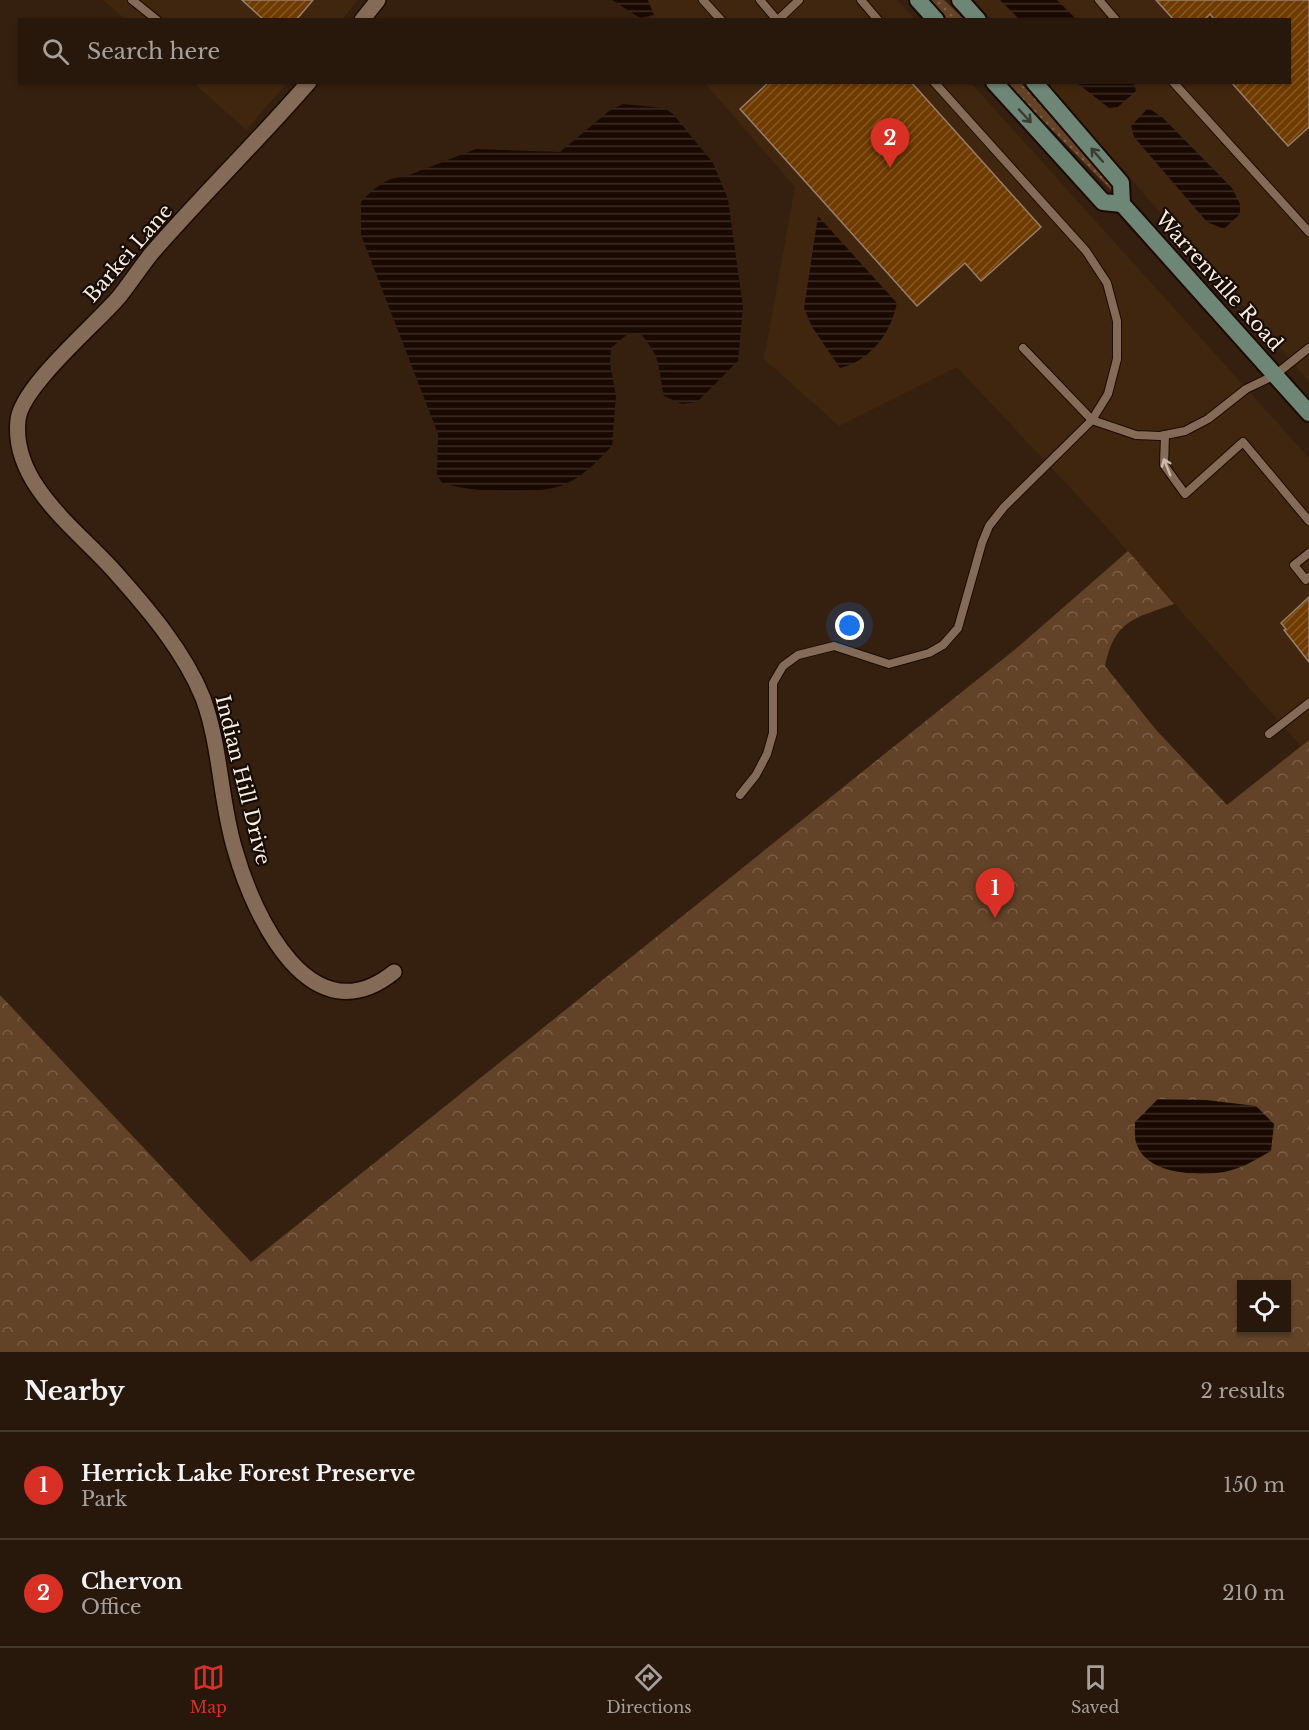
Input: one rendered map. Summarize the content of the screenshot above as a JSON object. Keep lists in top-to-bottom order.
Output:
{
  "streets": {
    "main road": ["Warrenville Road"],
    "street": ["Barkei Lane", "Indian Hill Drive"]
  },
  "crossings": [
    ["Barkei Lane", "Indian Hill Drive"]
  ],
  "page": {
    "search": "Search here",
    "pins": ["2", "1"],
    "heading": ["Nearby", "2 results"],
    "list": [
      {
        "mark": "1",
        "name": "Herrick Lake Forest Preserve",
        "note": "Park",
        "value": "150 m"
      },
      {
        "mark": "2",
        "name": "Chervon",
        "note": "Office",
        "value": "210 m"
      }
    ],
    "nav": ["Map", "Directions", "Saved"]
  }
}
